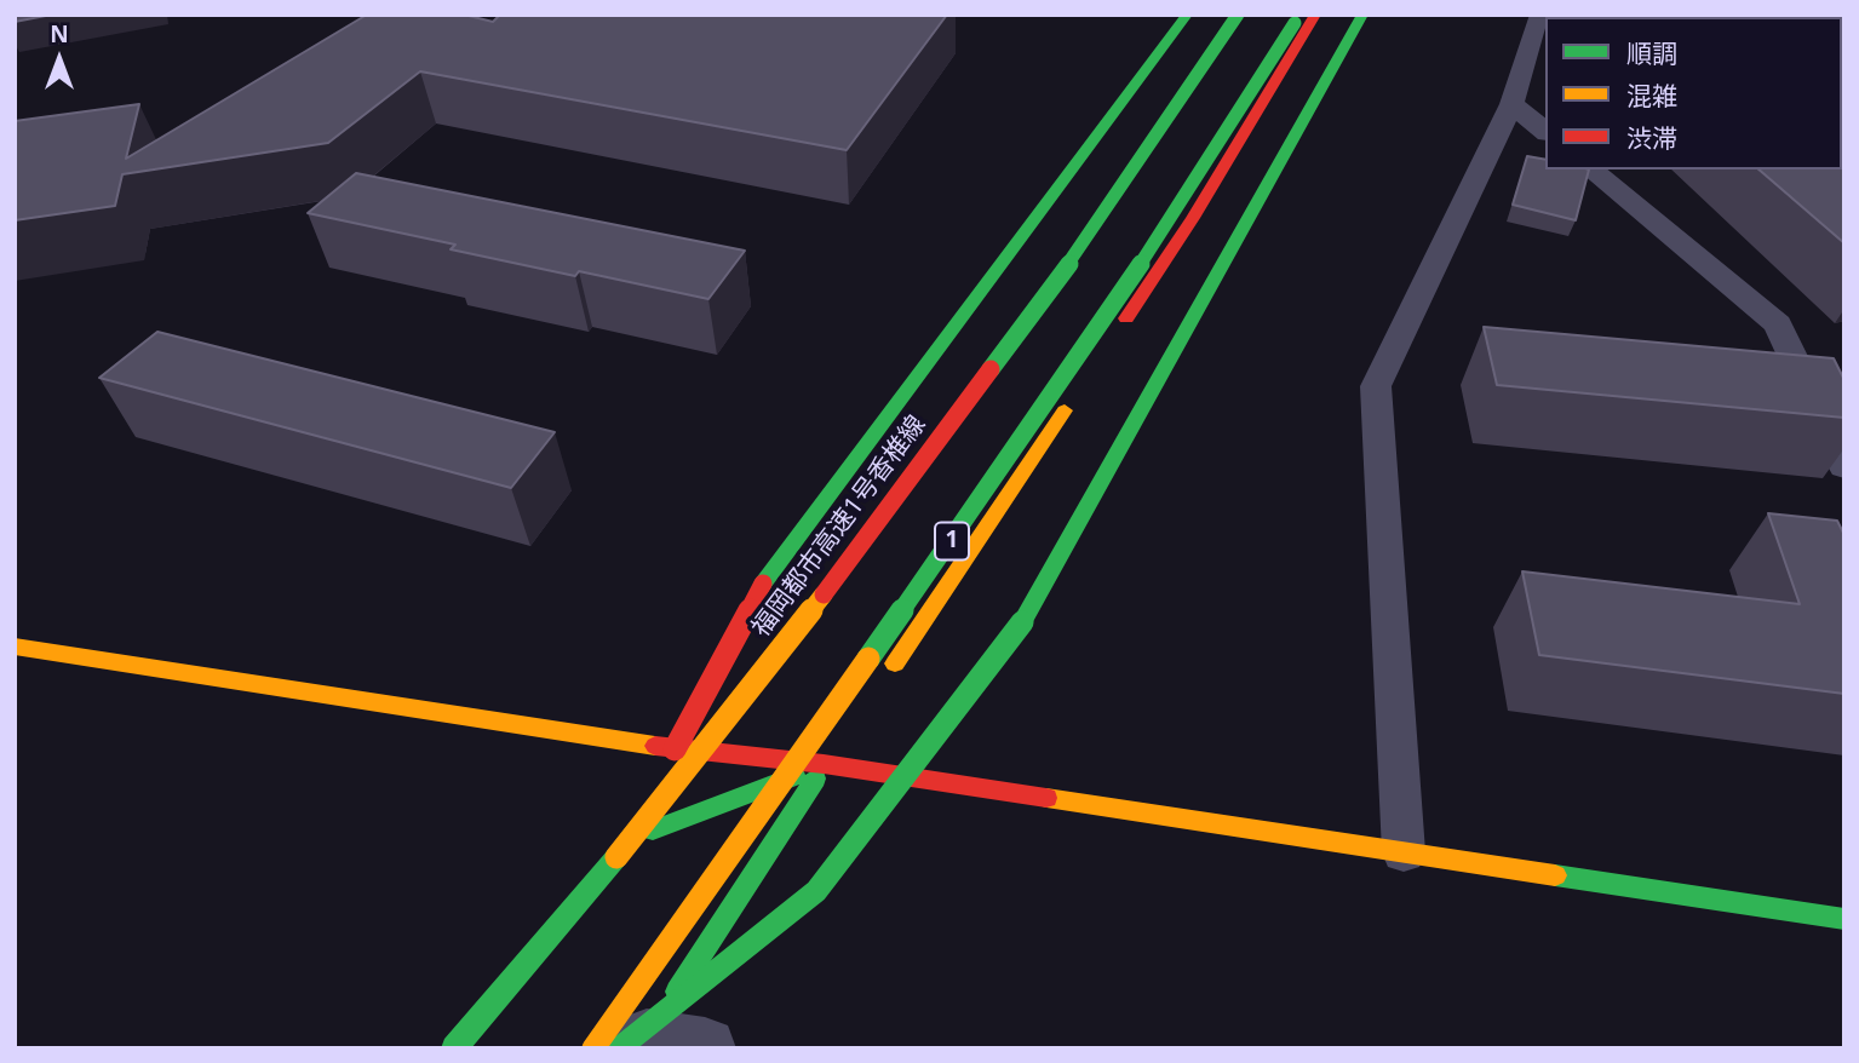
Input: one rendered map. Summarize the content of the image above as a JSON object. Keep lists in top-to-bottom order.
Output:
{
  "streets": {
    "main road": ["福岡都市高速1号香椎線", "1"]
  },
  "legend": ["順調", "混雑", "渋滞"],
  "north": "top"
}
